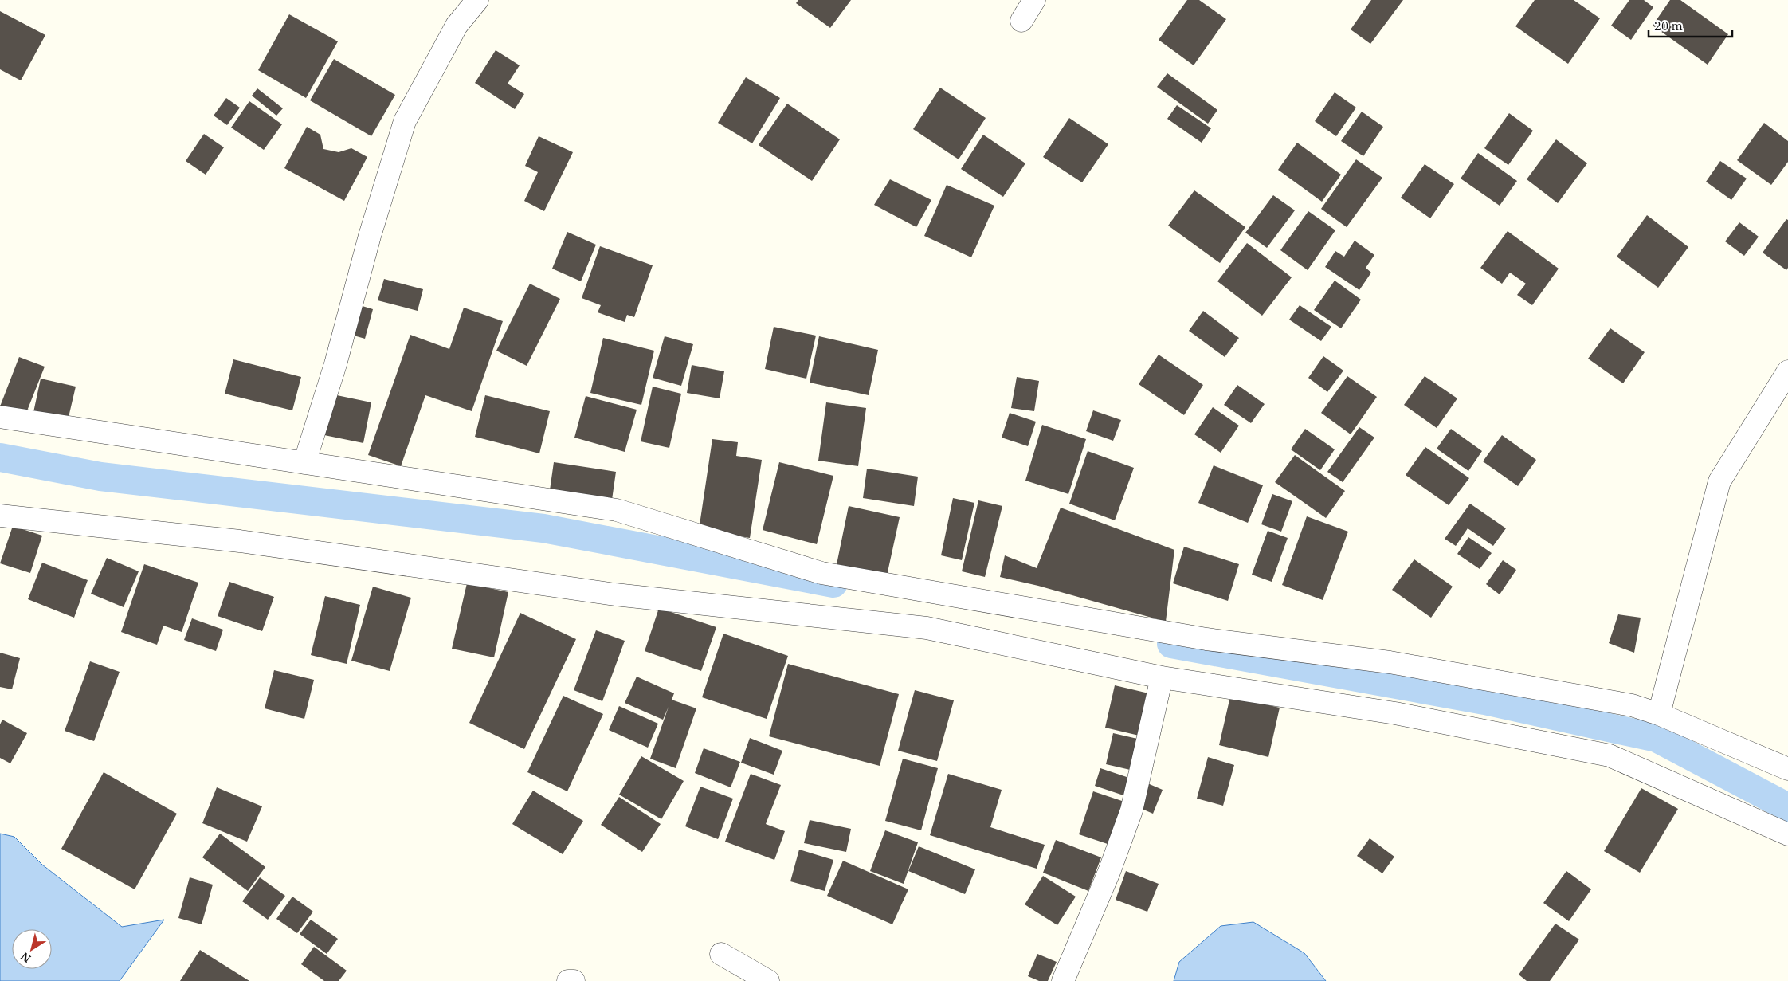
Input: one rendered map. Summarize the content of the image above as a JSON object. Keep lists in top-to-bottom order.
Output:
{
  "scale_bar": "20 m",
  "north": "bottom left"
}
